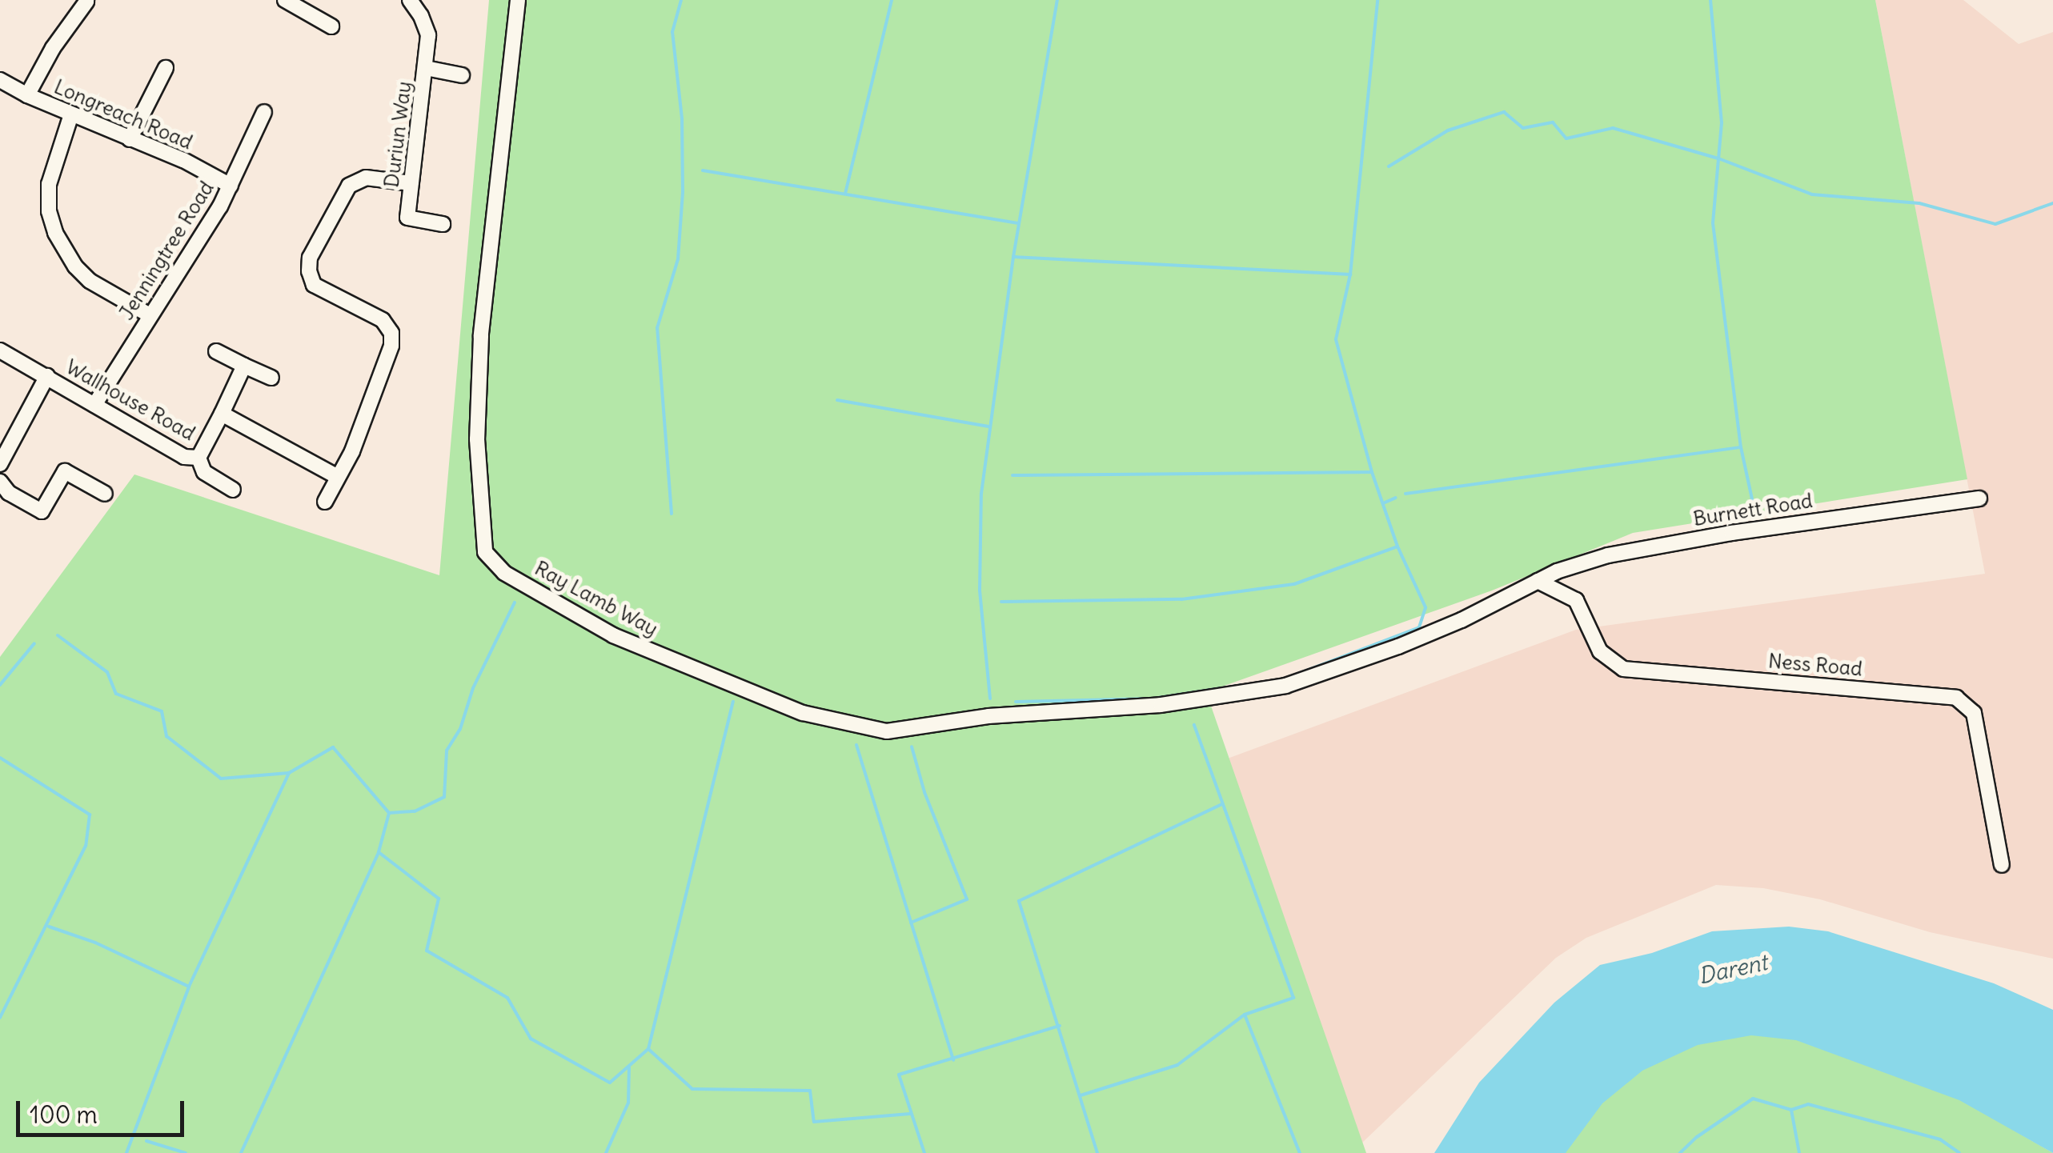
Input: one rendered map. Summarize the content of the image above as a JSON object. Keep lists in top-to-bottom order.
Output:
{
  "streets": {
    "street": [
      "Longreach Road",
      "Duriun Way",
      "Jenningtree Road",
      "Wallhouse Road",
      "Burnett Road",
      "Ray Lamb Way",
      "Ness Road"
    ]
  },
  "crossings": [
    ["Longreach Road", "Jenningtree Road"],
    ["Jenningtree Road", "Wallhouse Road"],
    ["Burnett Road", "Ray Lamb Way"],
    ["Burnett Road", "Ness Road"],
    ["Ray Lamb Way", "Ness Road"]
  ],
  "water": ["Darent"],
  "scale_bar": "100 m"
}
